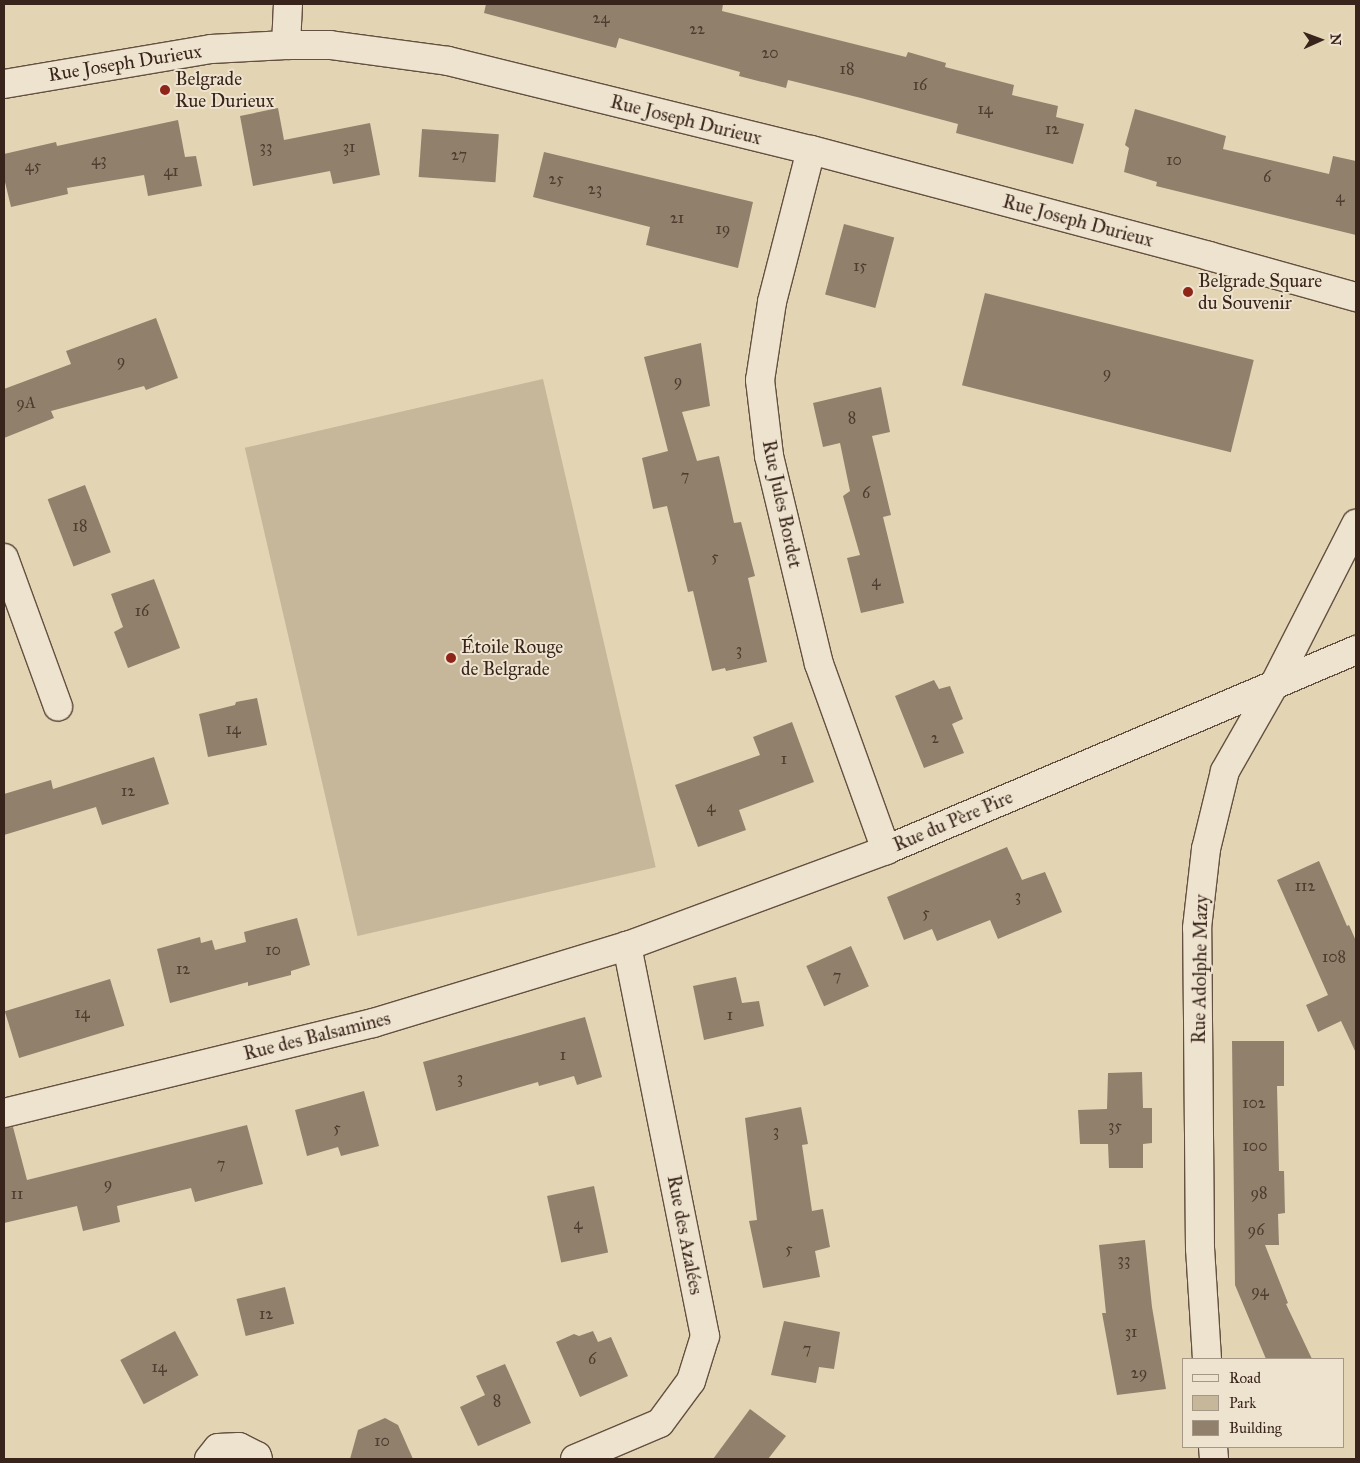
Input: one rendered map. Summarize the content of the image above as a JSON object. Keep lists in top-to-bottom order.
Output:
{
  "streets": {
    "street": [
      "Rue Joseph Durieux",
      "Rue Jules Bordet",
      "Rue du Père Pire",
      "Rue Adolphe Mazy",
      "Rue des Balsamines",
      "Rue des Azalées"
    ]
  },
  "crossings": [
    ["Rue Joseph Durieux", "Rue Jules Bordet"],
    ["Rue Jules Bordet", "Rue du Père Pire"],
    ["Rue du Père Pire", "Rue Adolphe Mazy"],
    ["Rue du Père Pire", "Rue des Balsamines"],
    ["Rue du Père Pire", "Rue des Azalées"],
    ["Rue des Balsamines", "Rue des Azalées"]
  ],
  "places": ["Belgrade Rue Durieux", "Belgrade Square du Souvenir", "Étoile Rouge de Belgrade"],
  "house_numbers": [
    "24",
    "22",
    "20",
    "18",
    "16",
    "14",
    "12",
    "33",
    "31",
    "27",
    "43",
    "10",
    "45",
    "41",
    "6",
    "25",
    "23",
    "4",
    "21",
    "19",
    "15",
    "9",
    "9",
    "9",
    "9A",
    "8",
    "7",
    "6",
    "18",
    "5",
    "4",
    "16",
    "3",
    "14",
    "2",
    "1",
    "12",
    "4",
    "112",
    "3",
    "5",
    "10",
    "108",
    "12",
    "7",
    "14",
    "1",
    "1",
    "3",
    "102",
    "35",
    "5",
    "3",
    "100",
    "7",
    "9",
    "98",
    "11",
    "4",
    "96",
    "5",
    "33",
    "94",
    "12",
    "31",
    "7",
    "6",
    "14",
    "29",
    "8",
    "10"
  ],
  "legend": ["Road", "Park", "Building"],
  "north": "right"
}
